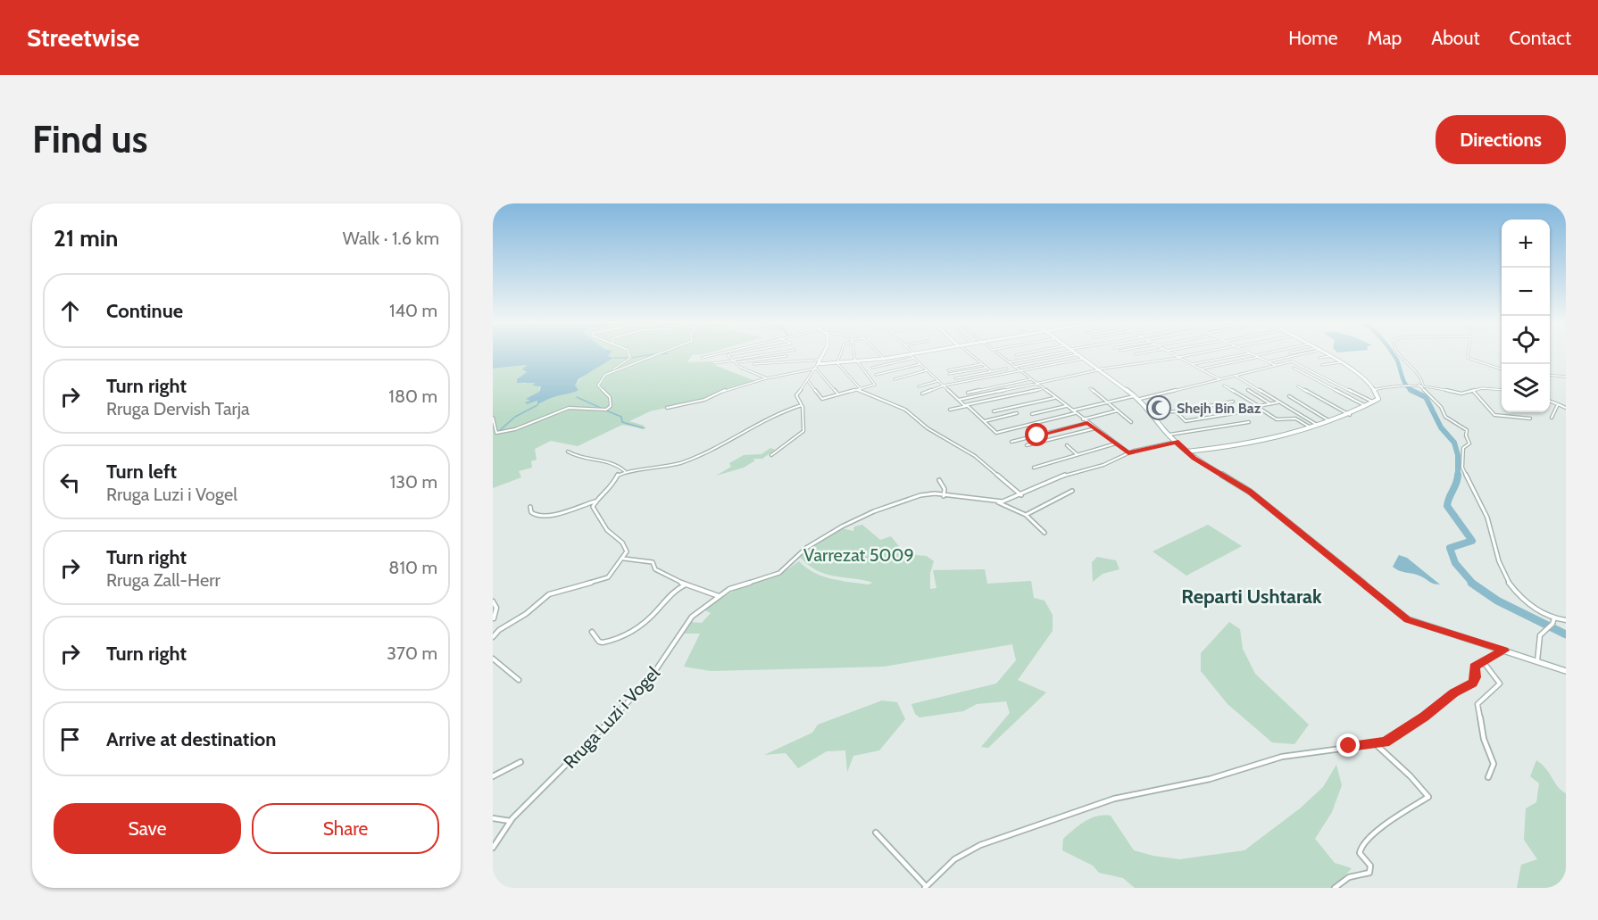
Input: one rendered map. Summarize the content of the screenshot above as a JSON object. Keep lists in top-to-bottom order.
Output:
{
  "streets": {
    "street": ["Rruga Luzi i Vogel"]
  },
  "districts": ["Reparti Ushtarak"],
  "parks": ["Varrezat 5009"],
  "places": {
    "mosque": ["Shejh Bin Baz"]
  },
  "page": {
    "header": "Streetwise",
    "nav": [
      "Home",
      "Map",
      "About",
      "Contact"
    ],
    "buttons": [
      "Directions",
      ["Save", "Share"]
    ],
    "title": "Find us",
    "heading": ["21 min", "Walk · 1.6 km"],
    "map_buttons": ["+", "−"],
    "list": [
      ["Continue", "140 m"],
      ["Turn right", "Rruga Dervish Tarja", "180 m"],
      ["Turn left", "Rruga Luzi i Vogel", "130 m"],
      ["Turn right", "Rruga Zall-Herr", "810 m"],
      ["Turn right", "370 m"],
      "Arrive at destination"
    ]
  }
}
